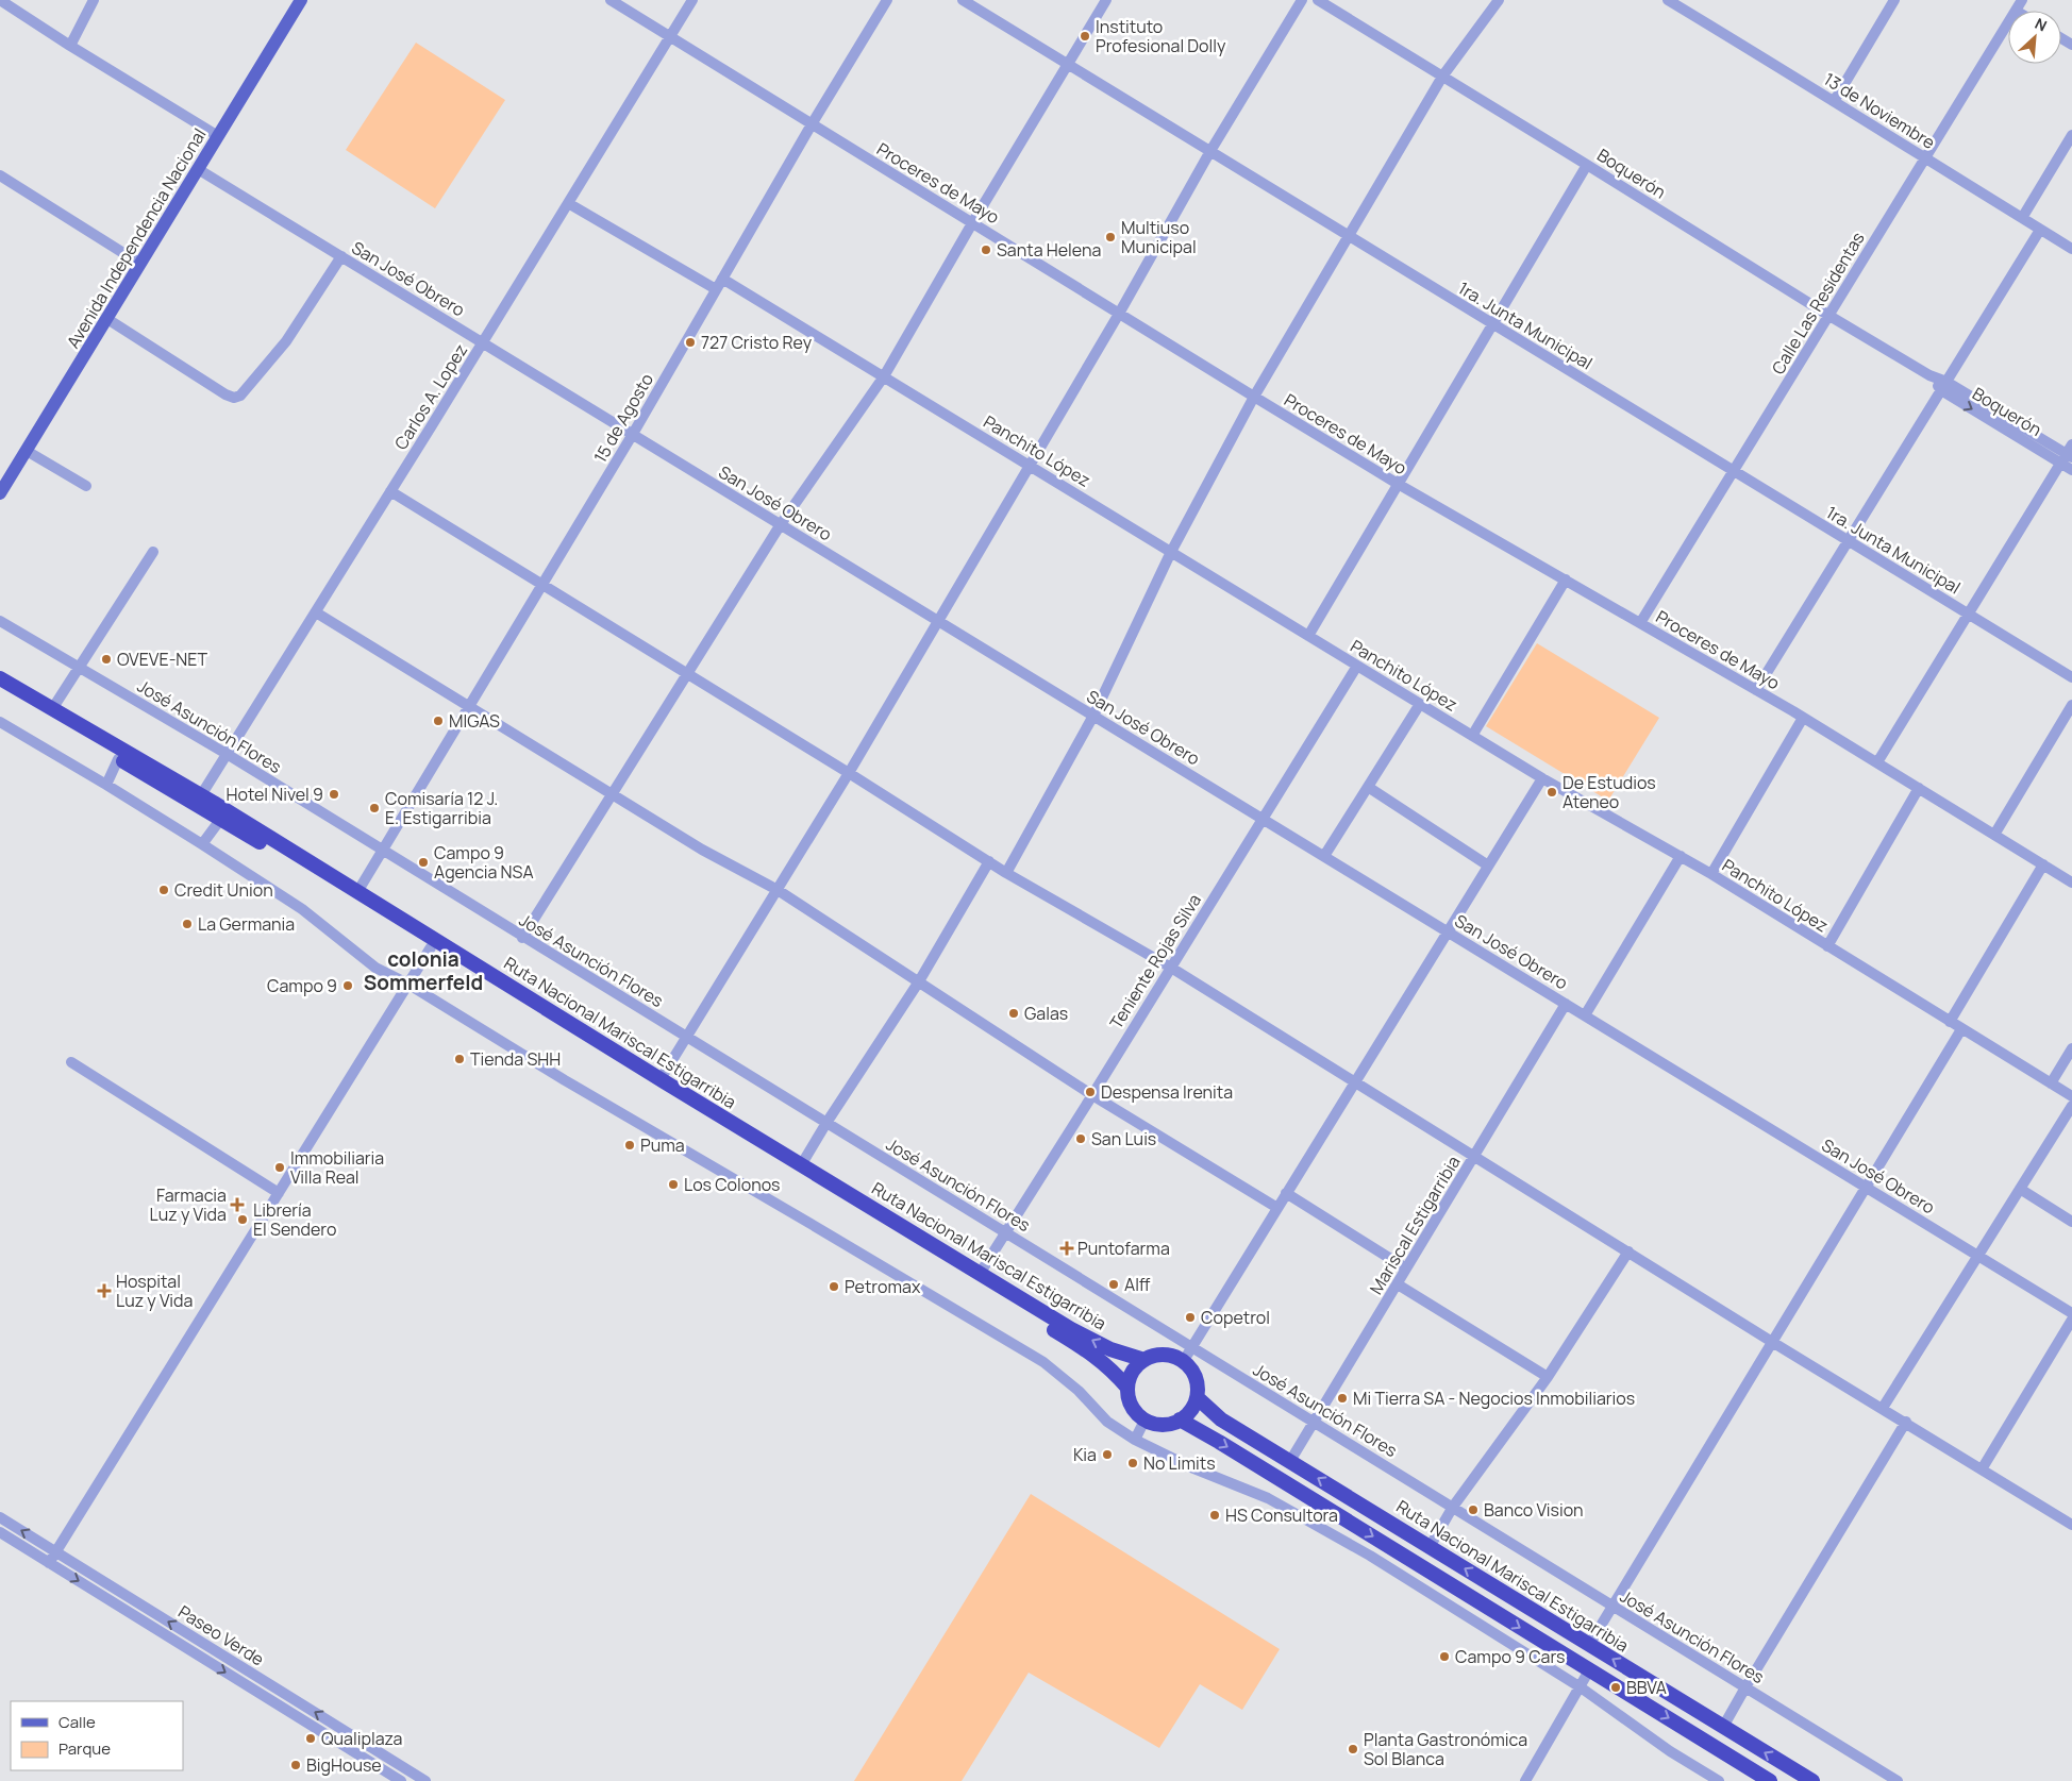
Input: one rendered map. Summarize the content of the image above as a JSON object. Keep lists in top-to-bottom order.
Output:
{
  "streets": {
    "highway": ["Ruta Nacional Mariscal Estigarribia"],
    "main road": ["Avenida Independencia Nacional"],
    "street": [
      "13 de Noviembre",
      "Boquerón",
      "Proceres de Mayo",
      "San José Obrero",
      "Calle Las Residentas",
      "1ra. Junta Municipal",
      "Carlos A. Lopez",
      "15 de Agosto",
      "Panchito López",
      "José Asunción Flores",
      "Teniente Rojas Silva",
      "Mariscal Estigarribia",
      "Paseo Verde"
    ]
  },
  "crossings": [
    ["13 de Noviembre", "Calle Las Residentas"],
    ["Boquerón", "Calle Las Residentas"],
    ["Proceres de Mayo", "Calle Las Residentas"],
    ["Proceres de Mayo", "Carlos A. Lopez"],
    ["Proceres de Mayo", "15 de Agosto"],
    ["Avenida Independencia Nacional", "San José Obrero"],
    ["San José Obrero", "Carlos A. Lopez"],
    ["San José Obrero", "15 de Agosto"],
    ["San José Obrero", "Teniente Rojas Silva"],
    ["San José Obrero", "Mariscal Estigarribia"],
    ["Calle Las Residentas", "1ra. Junta Municipal"],
    ["Carlos A. Lopez", "José Asunción Flores"],
    ["Carlos A. Lopez", "Ruta Nacional Mariscal Estigarribia"],
    ["15 de Agosto", "Panchito López"],
    ["15 de Agosto", "José Asunción Flores"],
    ["15 de Agosto", "Ruta Nacional Mariscal Estigarribia"],
    ["Panchito López", "Teniente Rojas Silva"],
    ["José Asunción Flores", "Teniente Rojas Silva"],
    ["José Asunción Flores", "Mariscal Estigarribia"],
    ["Teniente Rojas Silva", "Ruta Nacional Mariscal Estigarribia"],
    ["Ruta Nacional Mariscal Estigarribia", "Mariscal Estigarribia"]
  ],
  "districts": ["colonia Sommerfeld"],
  "places": {
    "other": [
      "Instituto Profesional Dolly",
      "Multiuso Municipal",
      "Santa Helena",
      "727 Cristo Rey",
      "OVEVE-NET",
      "MIGAS",
      "De Estudios Ateneo",
      "Hotel Nivel 9",
      "Comisaría 12 J. E. Estigarribia",
      "Campo 9 Agencia NSA",
      "Credit Union",
      "La Germania",
      "Campo 9",
      "Galas",
      "Tienda SHH",
      "Despensa Irenita",
      "San Luis",
      "Puma",
      "Immobiliaria Villa Real",
      "Los Colonos",
      "Librería El Sendero",
      "Alff",
      "Petromax",
      "Copetrol",
      "Mi Tierra SA - Negocios Inmobiliarios",
      "Kia",
      "No Limits",
      "Banco Vision",
      "HS Consultora",
      "Campo 9 Cars",
      "BBVA",
      "Qualiplaza",
      "Planta Gastronómica Sol Blanca",
      "BigHouse"
    ],
    "health": ["Farmacia Luz y Vida", "Puntofarma", "Hospital Luz y Vida"]
  },
  "legend": ["Calle", "Parque"],
  "north": "top right"
}
